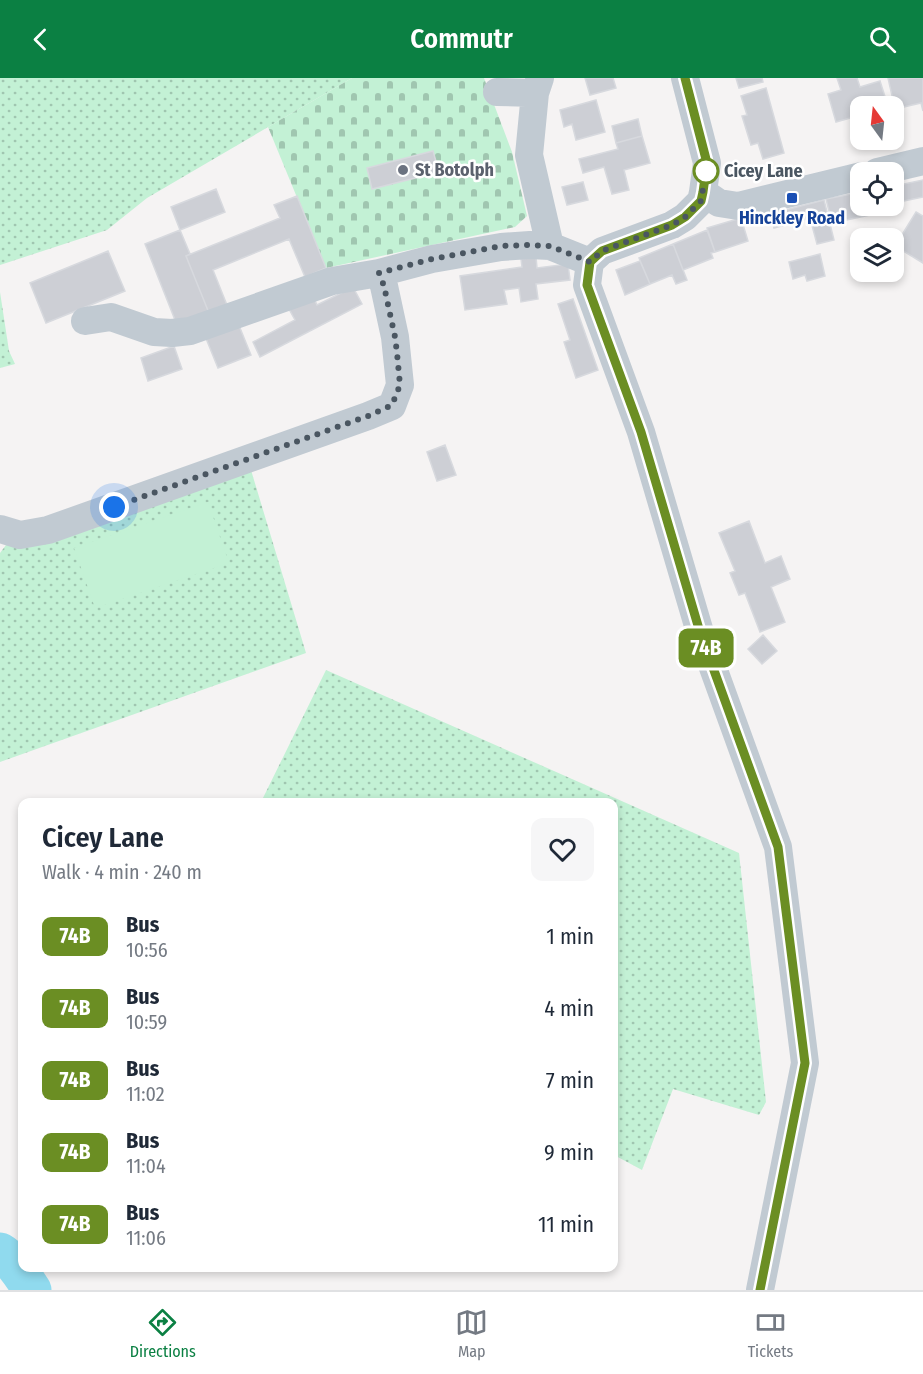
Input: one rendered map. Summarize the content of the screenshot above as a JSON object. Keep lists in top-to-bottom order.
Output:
{
  "places": {
    "other": ["St Botolph", "Cicey Lane"],
    "transit": ["Hinckley Road"]
  },
  "lines": ["bus line 74B"],
  "north": "top",
  "page": {
    "header": "Commutr",
    "on_map": "74B",
    "heading": ["Cicey Lane", "Walk · 4 min · 240 m"],
    "list": [
      {
        "mark": "74B",
        "name": "Bus",
        "note": "10:56",
        "value": "1 min"
      },
      {
        "mark": "74B",
        "name": "Bus",
        "note": "10:59",
        "value": "4 min"
      },
      {
        "mark": "74B",
        "name": "Bus",
        "note": "11:02",
        "value": "7 min"
      },
      {
        "mark": "74B",
        "name": "Bus",
        "note": "11:04",
        "value": "9 min"
      },
      {
        "mark": "74B",
        "name": "Bus",
        "note": "11:06",
        "value": "11 min"
      }
    ],
    "tabs": ["Directions", "Map", "Tickets"]
  }
}
